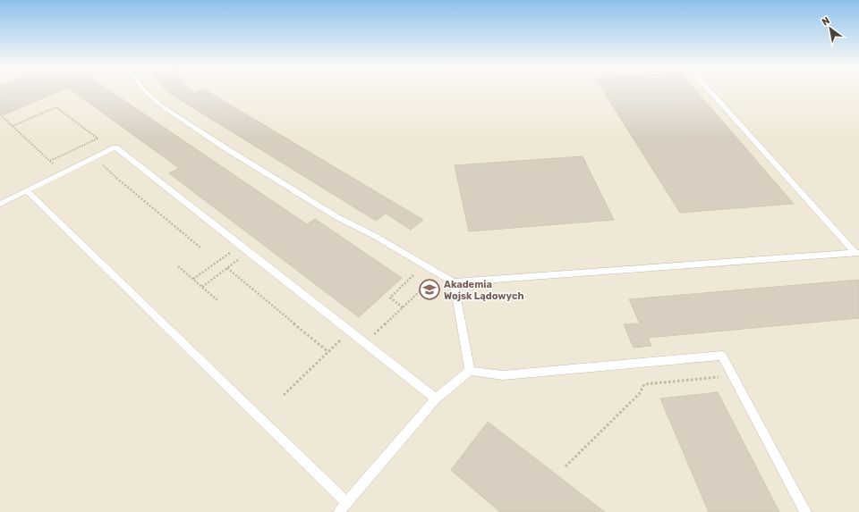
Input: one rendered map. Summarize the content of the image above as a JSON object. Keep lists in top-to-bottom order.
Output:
{
  "places": {
    "school or university": ["Akademia Wojsk Lądowych"]
  },
  "north": "top left"
}
